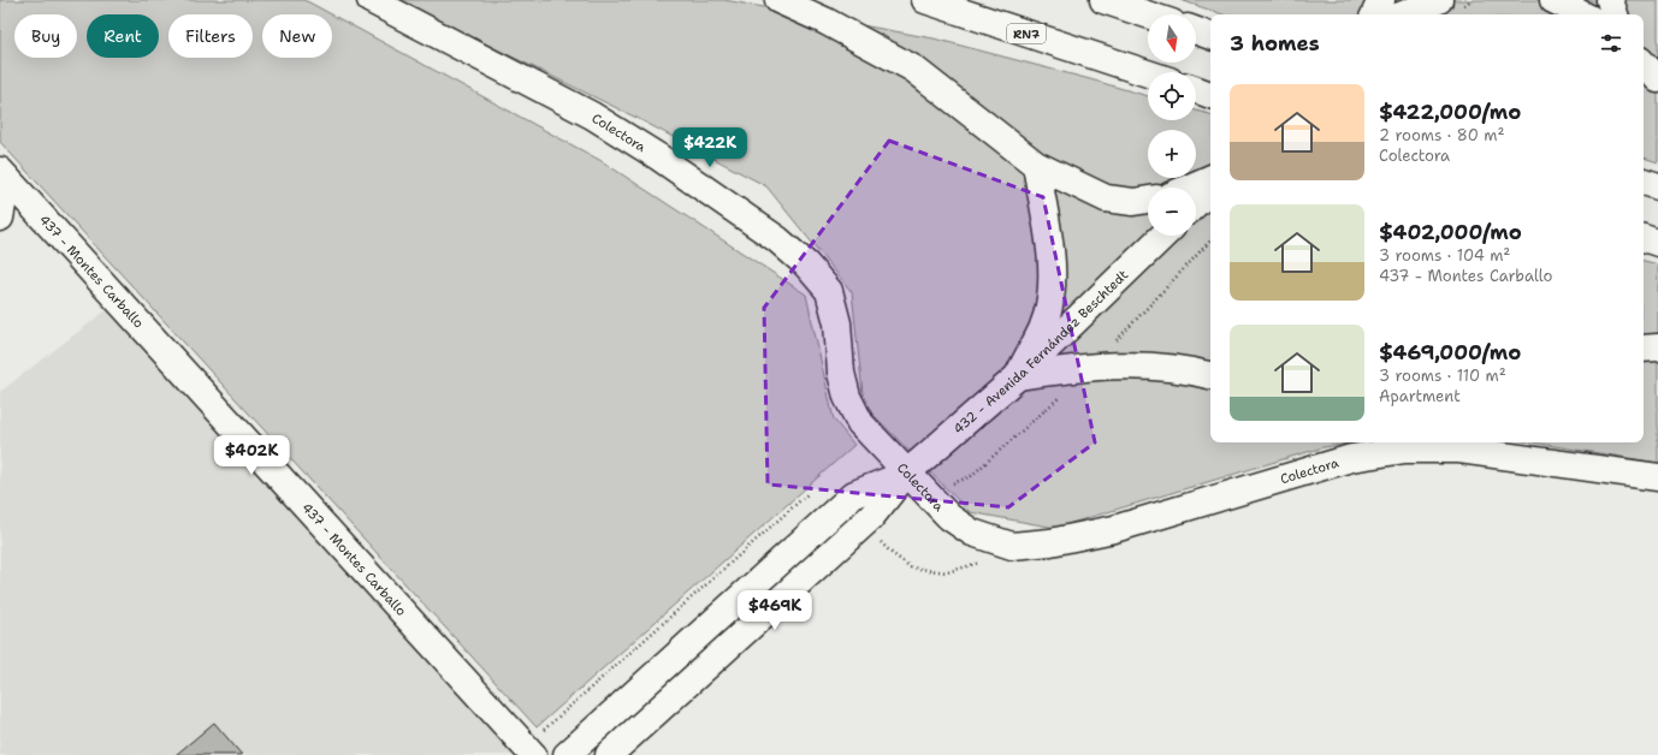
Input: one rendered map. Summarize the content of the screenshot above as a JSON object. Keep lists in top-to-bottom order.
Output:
{
  "streets": {
    "main road": [
      "RN7",
      "Colectora",
      "437 - Montes Carballo",
      "432 - Avenida Fernández Beschtedt"
    ]
  },
  "crossings": [
    ["Colectora", "432 - Avenida Fernández Beschtedt"]
  ],
  "north": "bottom",
  "page": {
    "map_buttons": ["+", "−"],
    "chip": [
      "Buy",
      "Rent",
      "Filters",
      "New"
    ],
    "heading": "3 homes",
    "list": [
      {
        "name": "$422,000/mo",
        "note": "2 rooms · 80 m² · Colectora"
      },
      {
        "name": "$402,000/mo",
        "note": "3 rooms · 104 m² · 437 - Montes Carballo"
      },
      {
        "name": "$469,000/mo",
        "note": "3 rooms · 110 m² · Apartment"
      }
    ],
    "price": ["$422K", "$402K", "$469K"]
  }
}
